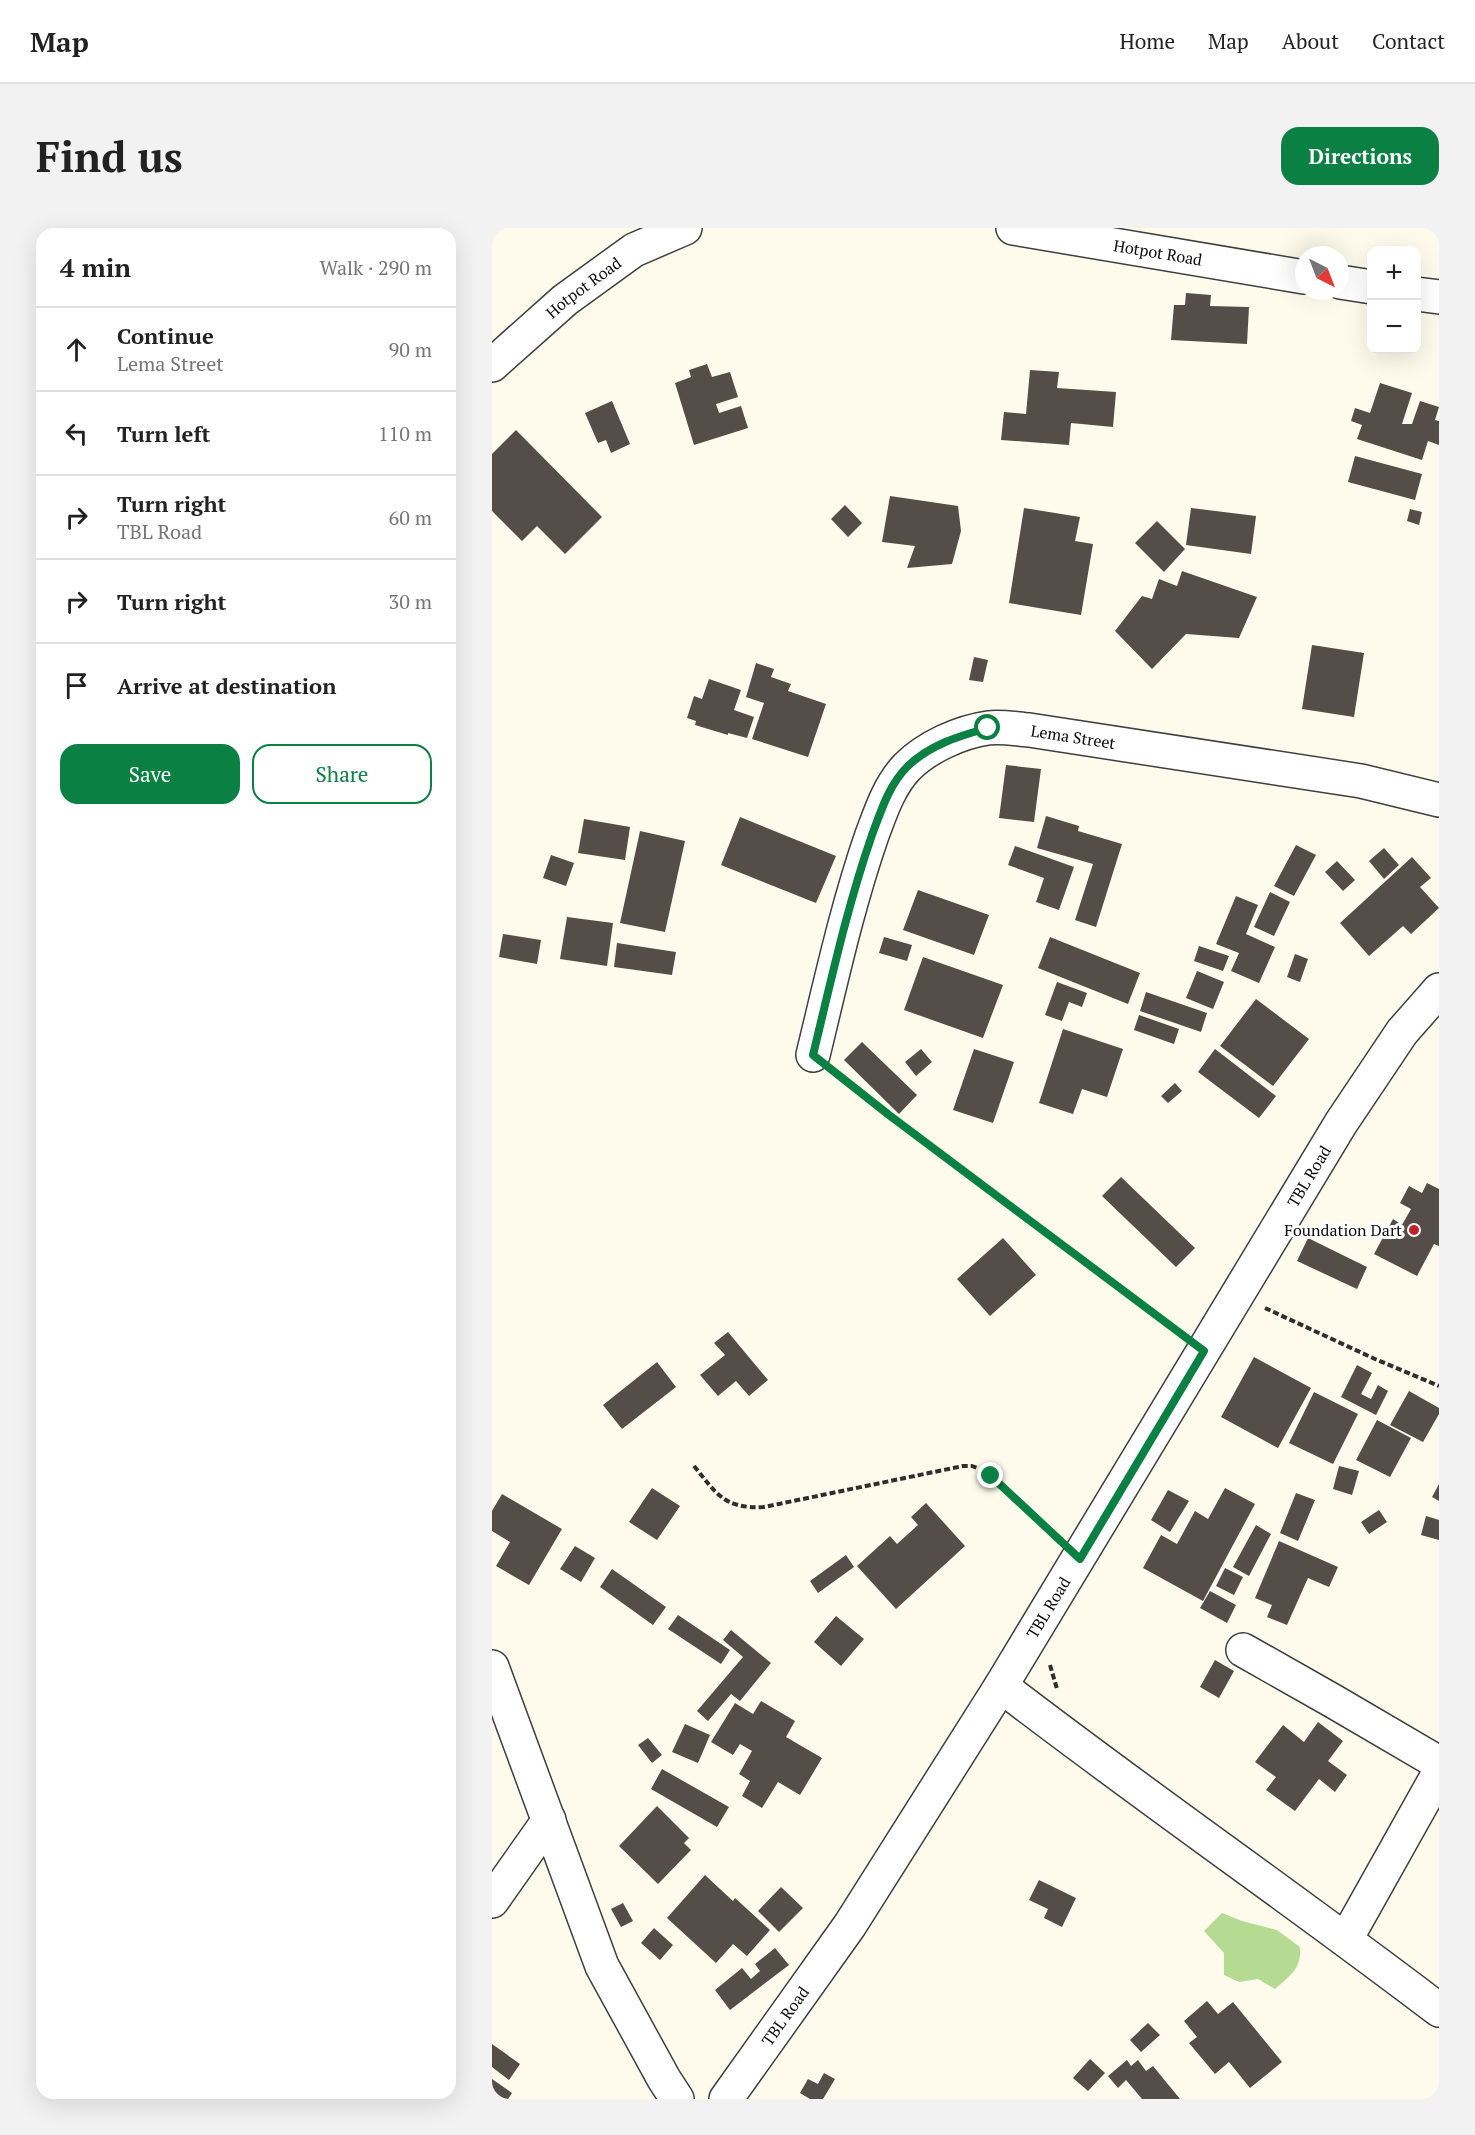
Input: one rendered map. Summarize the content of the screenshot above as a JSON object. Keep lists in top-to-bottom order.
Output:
{
  "streets": {
    "street": ["Hotpot Road", "Lema Street", "TBL Road"]
  },
  "places": ["Foundation Dart"],
  "north": "bottom right",
  "page": {
    "header": "Map",
    "nav": [
      "Home",
      "Map",
      "About",
      "Contact"
    ],
    "buttons": [
      "Directions",
      ["Save", "Share"]
    ],
    "title": "Find us",
    "heading": ["4 min", "Walk · 290 m"],
    "map_buttons": ["+", "−"],
    "list": [
      ["Continue", "Lema Street", "90 m"],
      ["Turn left", "110 m"],
      ["Turn right", "TBL Road", "60 m"],
      ["Turn right", "30 m"],
      "Arrive at destination"
    ]
  }
}
